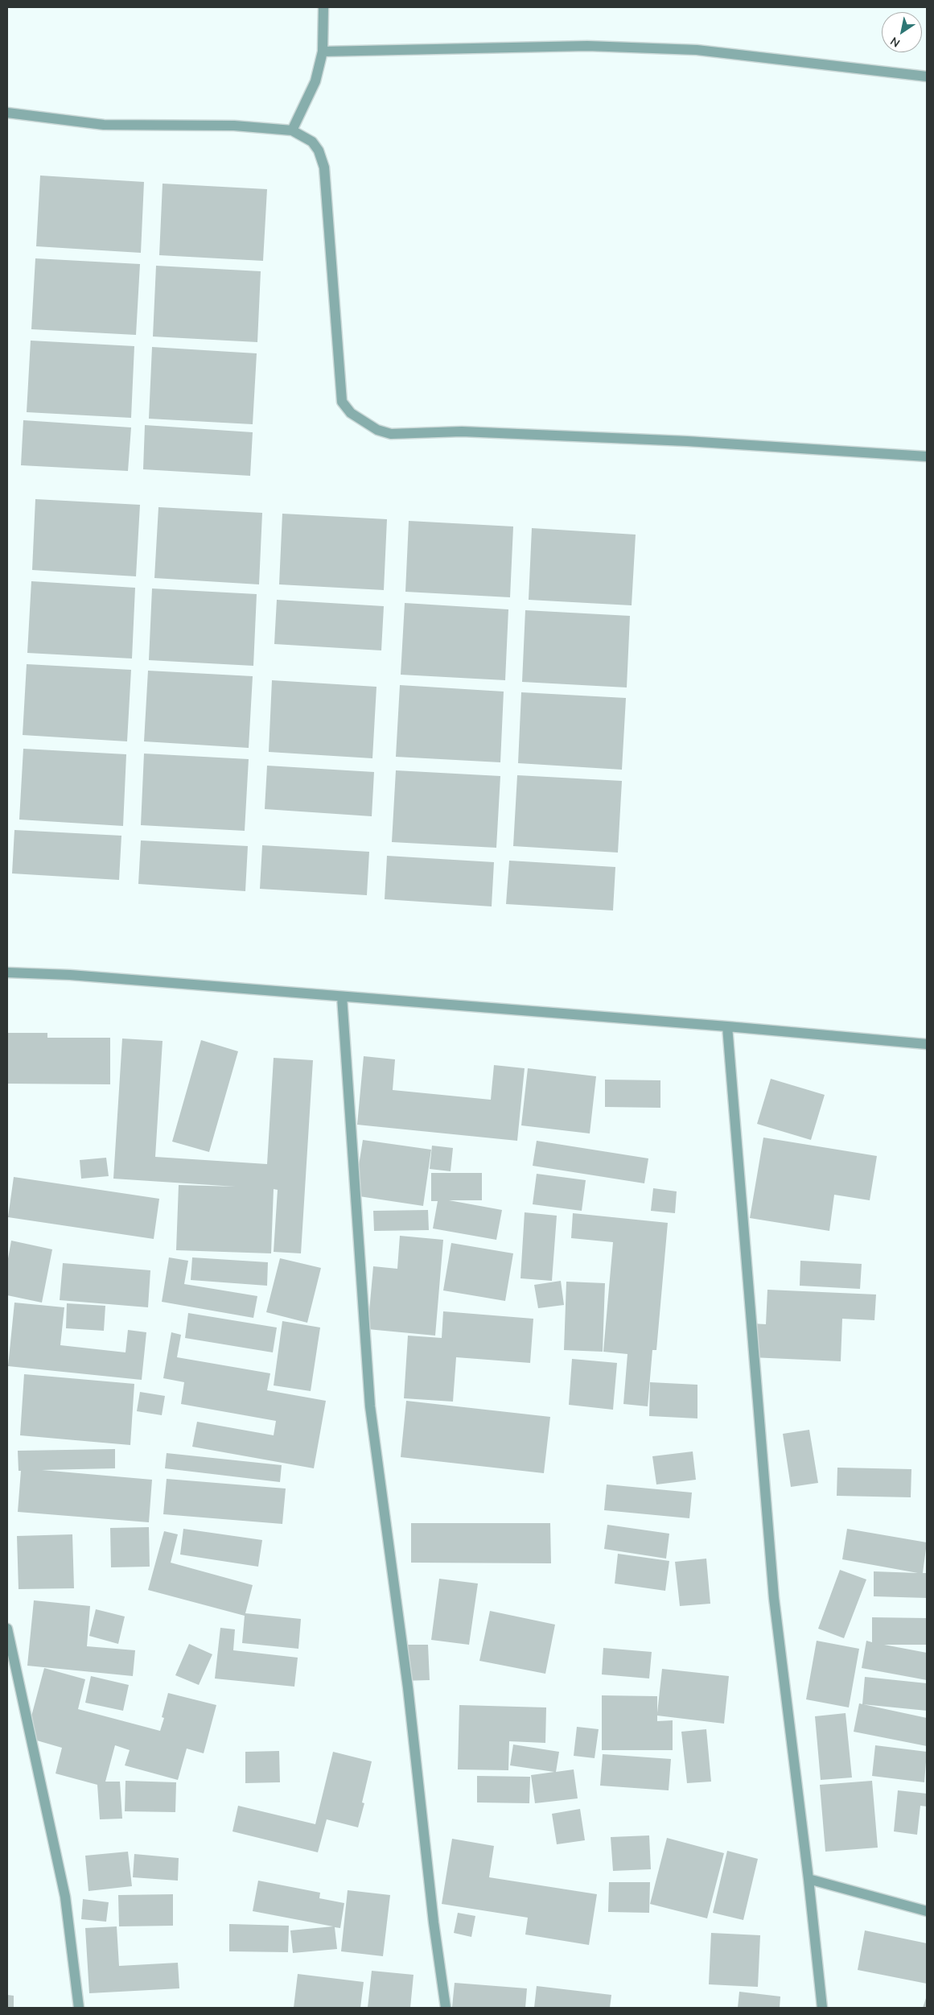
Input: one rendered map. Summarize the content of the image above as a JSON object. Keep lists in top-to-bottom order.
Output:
{
  "north": "bottom left"
}
